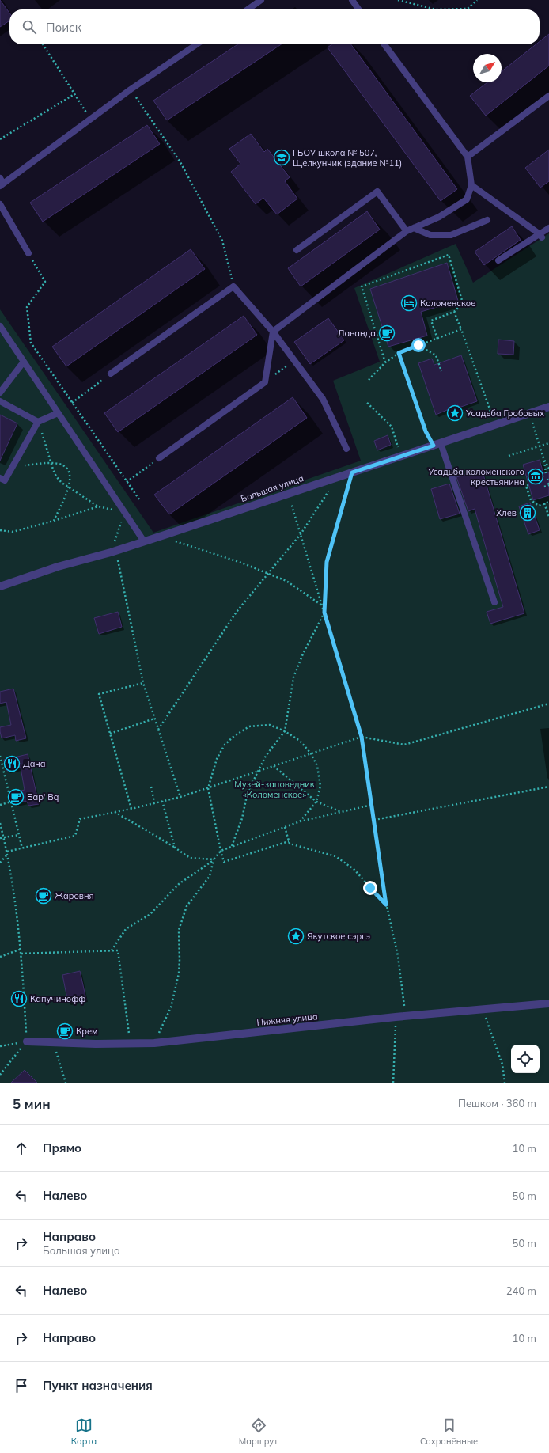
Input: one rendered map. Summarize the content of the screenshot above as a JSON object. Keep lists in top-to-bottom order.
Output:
{
  "streets": {
    "street": ["Большая улица", "Нижняя улица"]
  },
  "parks": ["Музей-заповедник «Коломенское»"],
  "places": {
    "school or university": ["ГБОУ школа № 507, Щелкунчик (здание №11)"],
    "hotel": ["Коломенское"],
    "cafe": [
      "Лаванда",
      "Бар' Bq",
      "Жаровня",
      "Крем"
    ],
    "place": ["Усадьба Гробовых", "Якутское сэргэ"],
    "museum": ["Усадьба коломенского крестьянина"],
    "building": ["Хлев"],
    "restaurant": ["Дача", "Капучинофф"]
  },
  "north": "top right",
  "page": {
    "search": "Поиск",
    "heading": ["5 мин", "Пешком · 360 m"],
    "list": [
      ["Прямо", "10 m"],
      ["Налево", "50 m"],
      ["Направо", "Большая улица", "50 m"],
      ["Налево", "240 m"],
      ["Направо", "10 m"],
      "Пункт назначения"
    ],
    "nav": ["Карта", "Маршрут", "Сохранённые"]
  }
}
